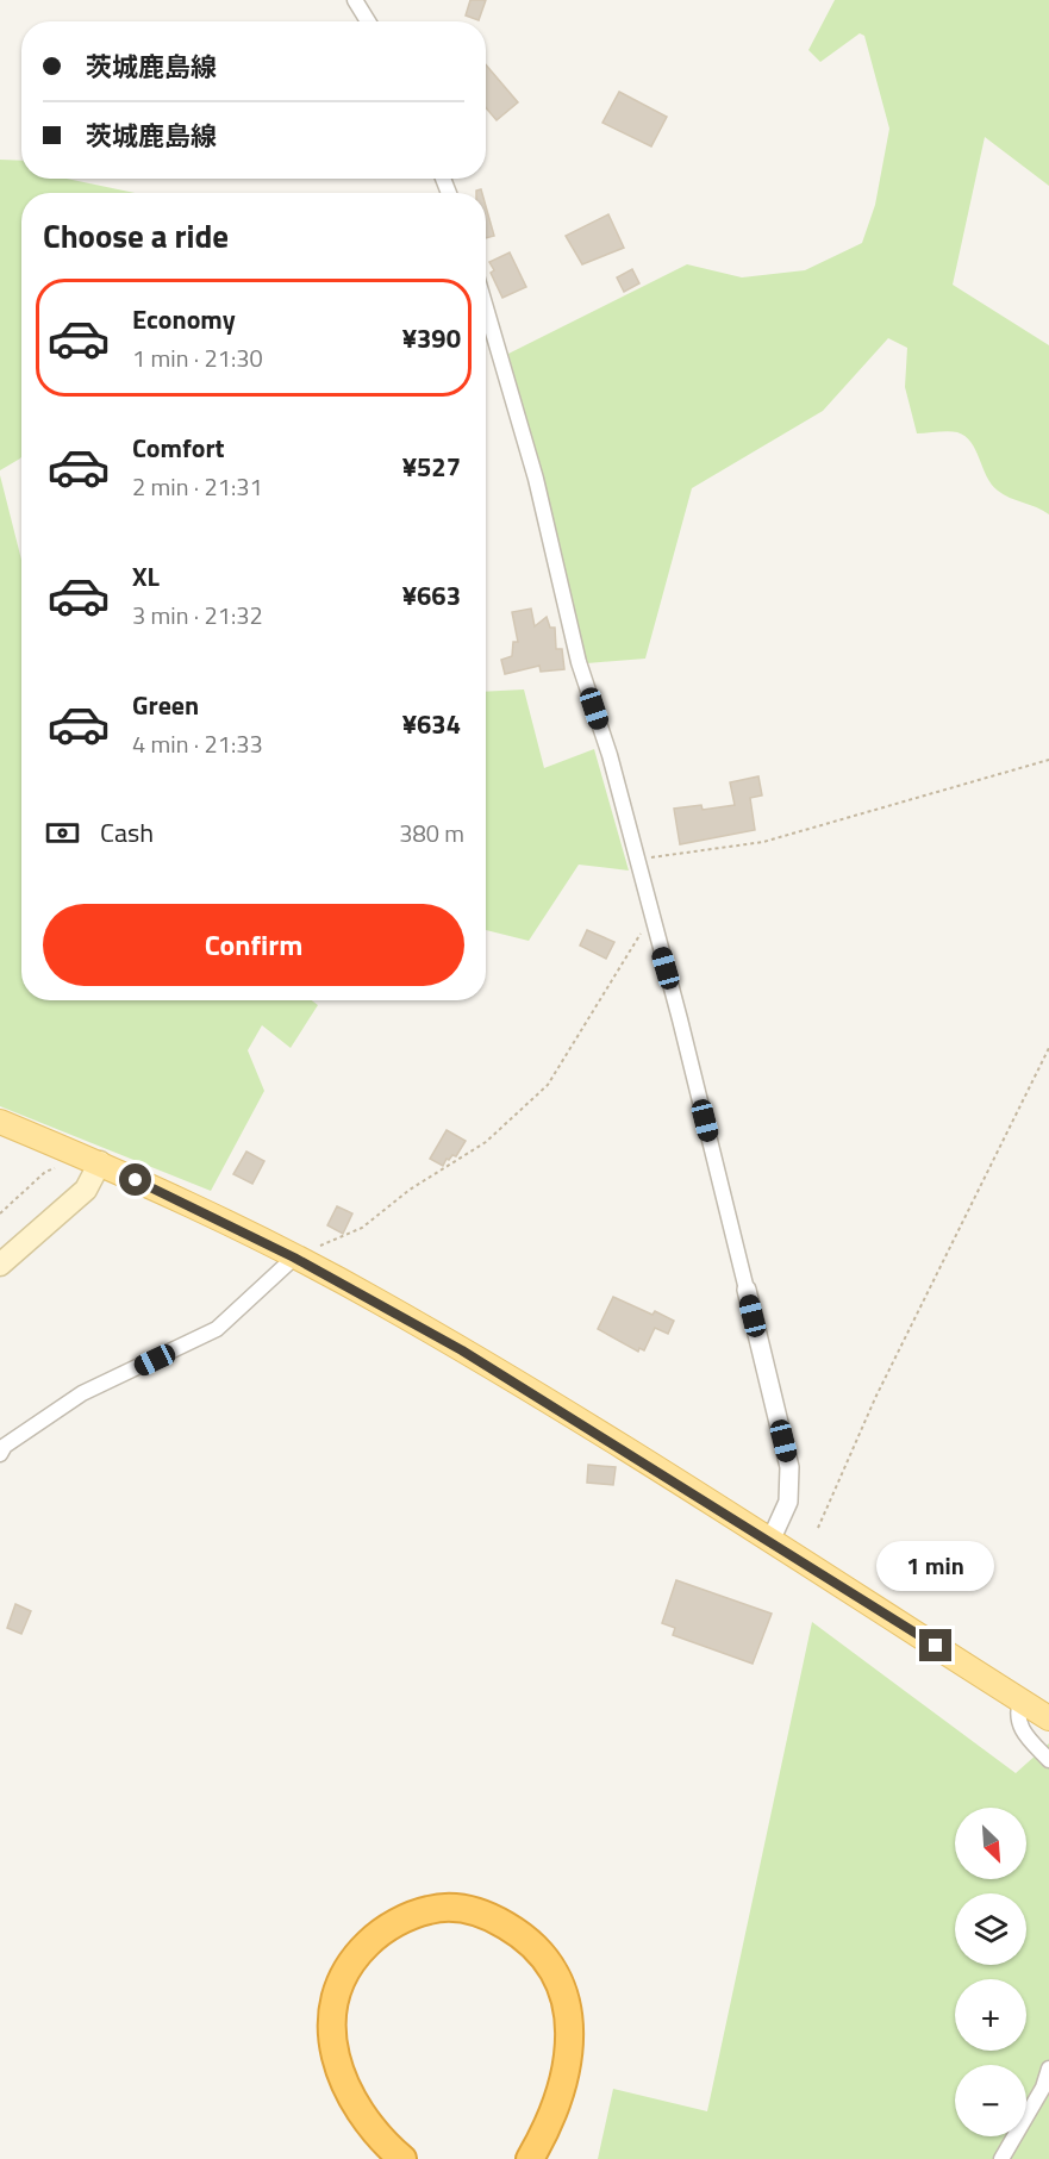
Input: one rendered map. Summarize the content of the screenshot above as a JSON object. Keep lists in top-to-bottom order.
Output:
{
  "north": "bottom right",
  "page": {
    "banner": ["茨城鹿島線", "茨城鹿島線"],
    "heading": "Choose a ride",
    "list": [
      {
        "name": "Economy",
        "note": "1 min · 21:30",
        "value": "¥390"
      },
      {
        "name": "Comfort",
        "note": "2 min · 21:31",
        "value": "¥527"
      },
      {
        "name": "XL",
        "note": "3 min · 21:32",
        "value": "¥663"
      },
      {
        "name": "Green",
        "note": "4 min · 21:33",
        "value": "¥634"
      }
    ],
    "pay": ["Cash", "380 m"],
    "buttons": "Confirm",
    "bubble": "1 min",
    "map_buttons": ["+", "−"]
  }
}
